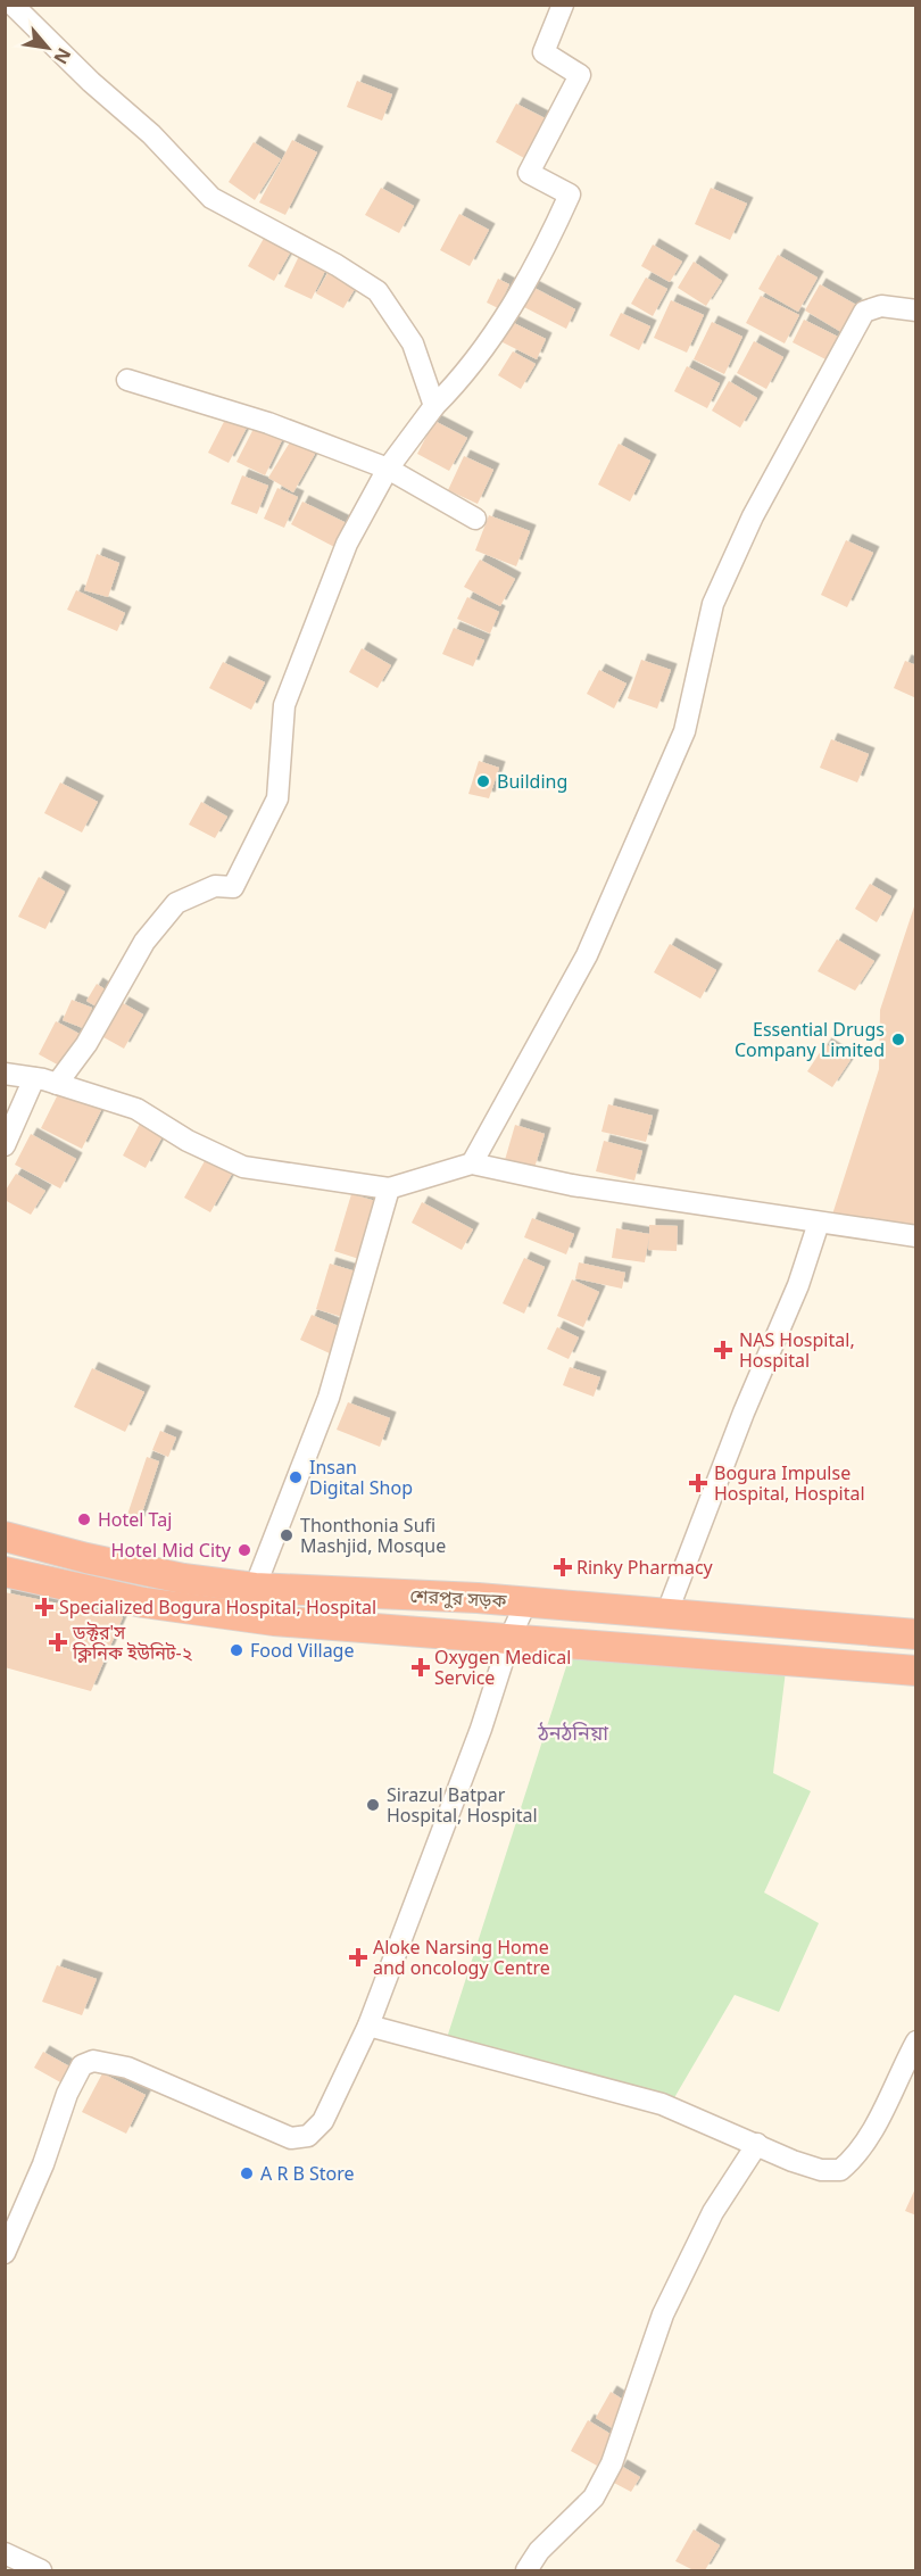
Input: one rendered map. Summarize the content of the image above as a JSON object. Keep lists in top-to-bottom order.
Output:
{
  "streets": {
    "highway": ["শেরপুর সড়ক"]
  },
  "districts": ["ঠনঠনিয়া"],
  "places": {
    "other": [
      "Building",
      "Essential Drugs Company Limited",
      "Insan Digital Shop",
      "Hotel Taj",
      "Thonthonia Sufi Mashjid, Mosque",
      "Hotel Mid City",
      "Food Village",
      "Sirazul Batpar Hospital, Hospital",
      "A R B Store"
    ],
    "health": [
      "NAS Hospital, Hospital",
      "Bogura Impulse Hospital, Hospital",
      "Rinky Pharmacy",
      "Specialized Bogura Hospital, Hospital",
      "ডক্টর'স ক্লিনিক ইউনিট-২",
      "Oxygen Medical Service",
      "Aloke Narsing Home and oncology Centre"
    ]
  },
  "north": "bottom right"
}
